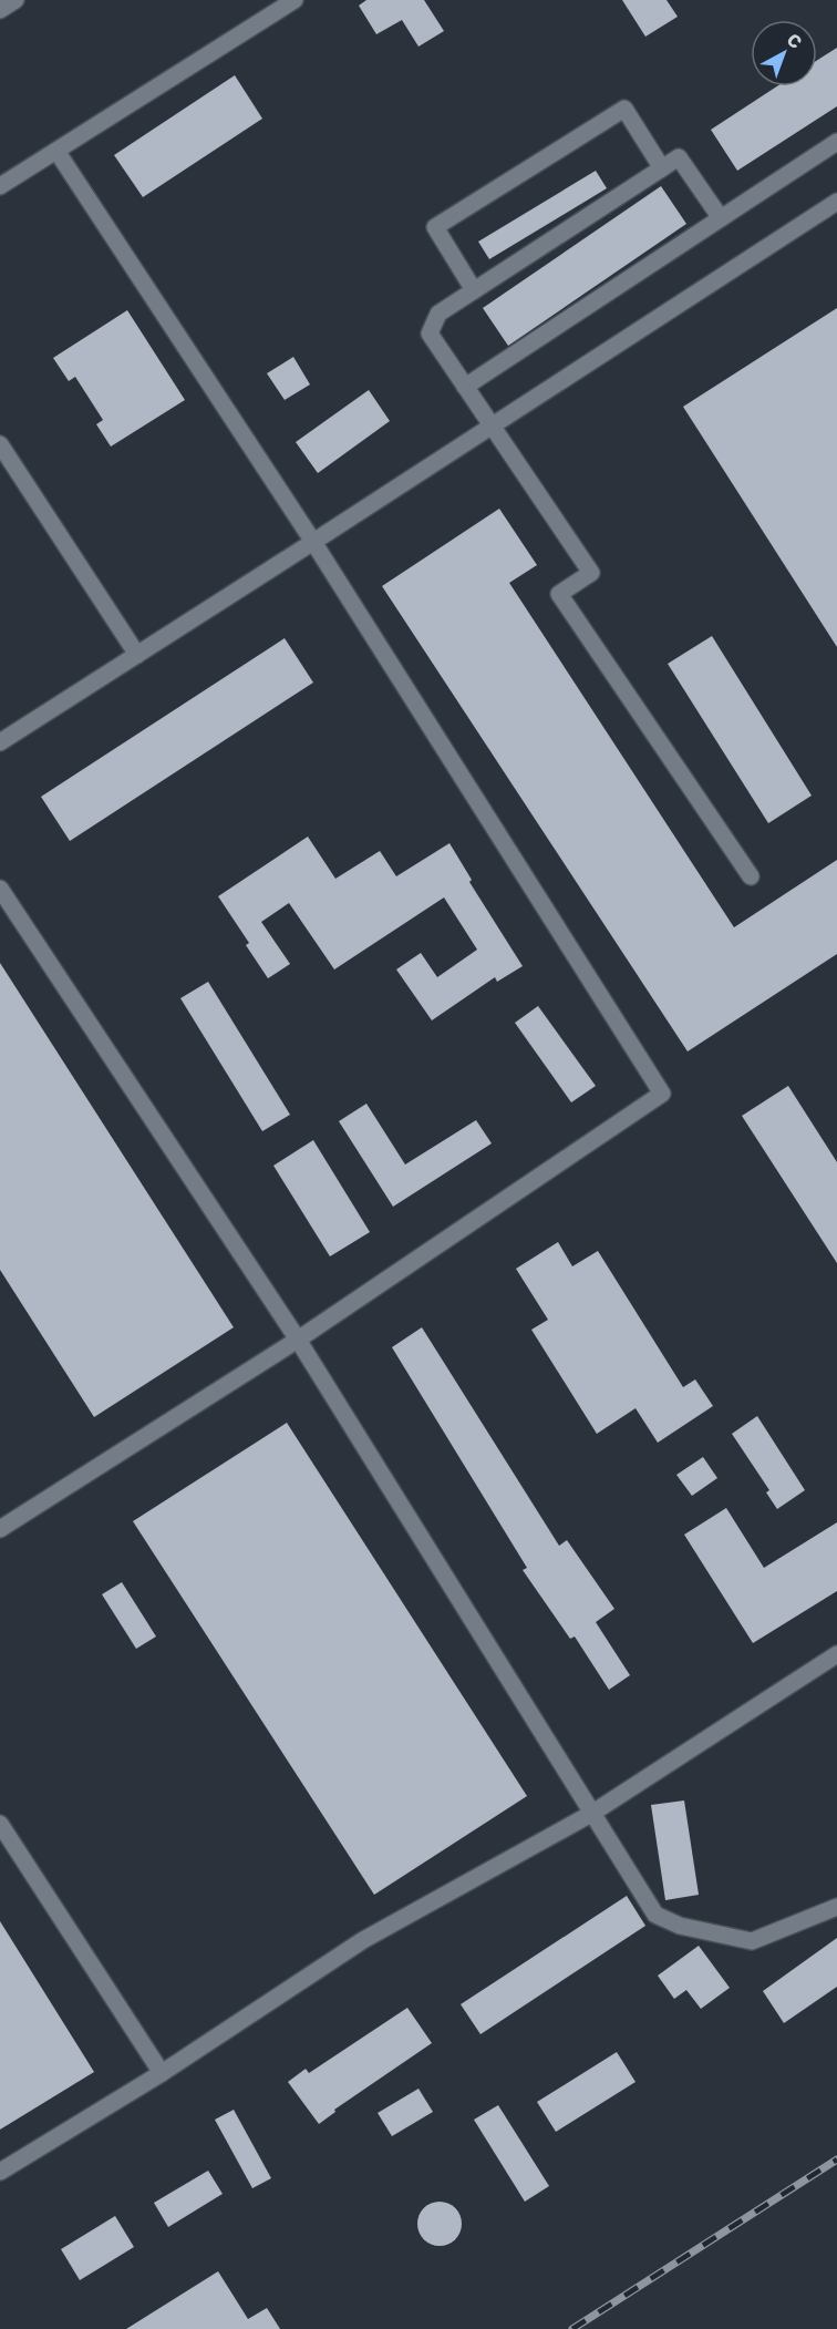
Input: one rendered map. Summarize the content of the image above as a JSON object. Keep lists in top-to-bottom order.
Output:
{
  "north": "top right"
}
